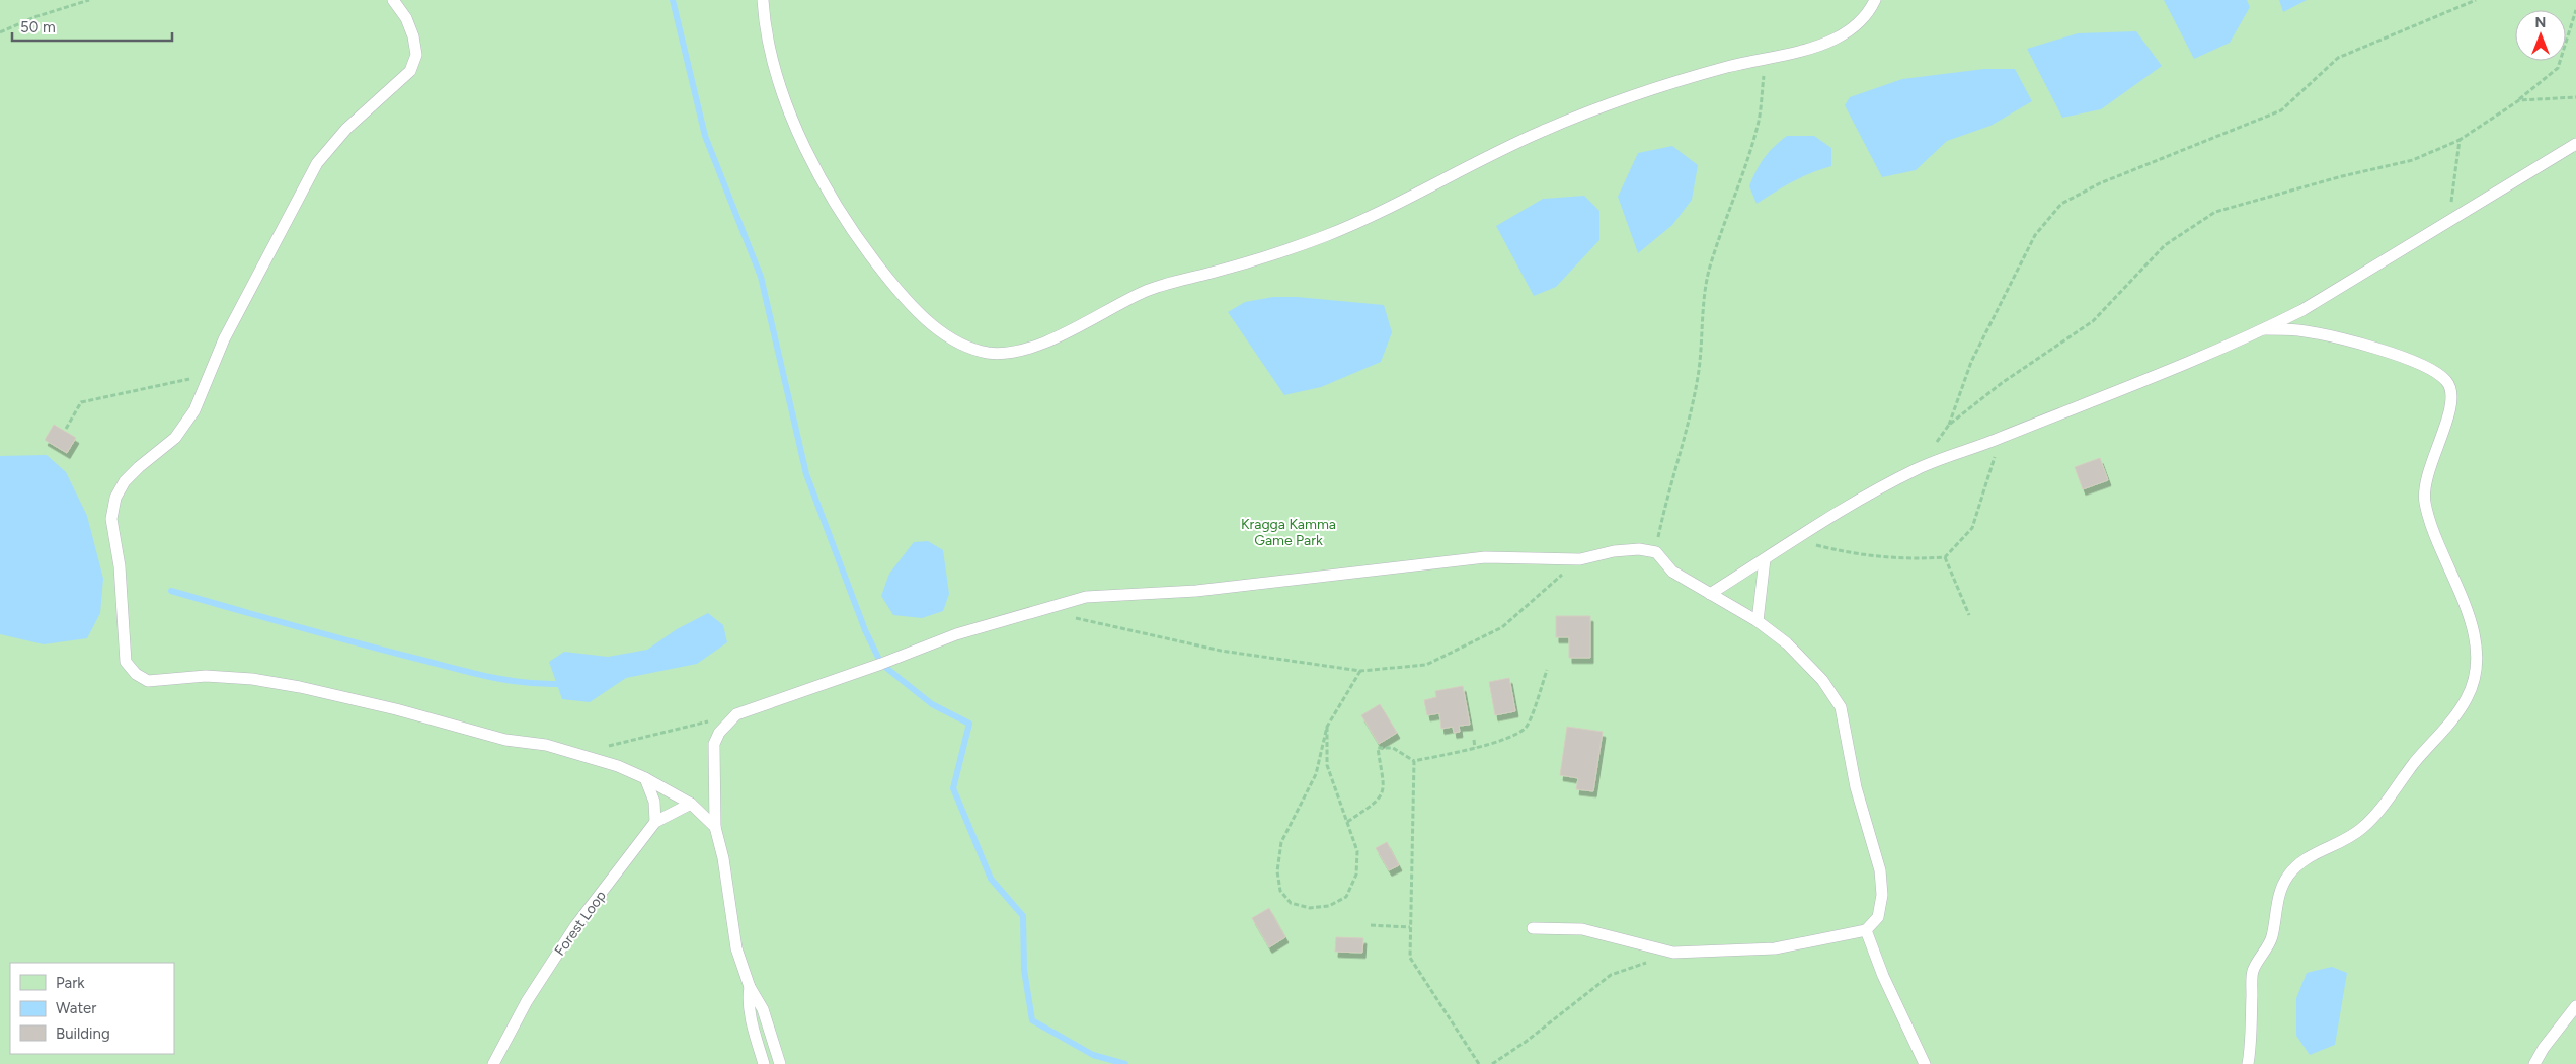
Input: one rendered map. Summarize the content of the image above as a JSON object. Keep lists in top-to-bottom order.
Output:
{
  "streets": {
    "lane": ["Forest Loop"]
  },
  "parks": ["Kragga Kamma Game Park"],
  "legend": ["Park", "Water", "Building"],
  "scale_bar": "50 m",
  "north": "top"
}
